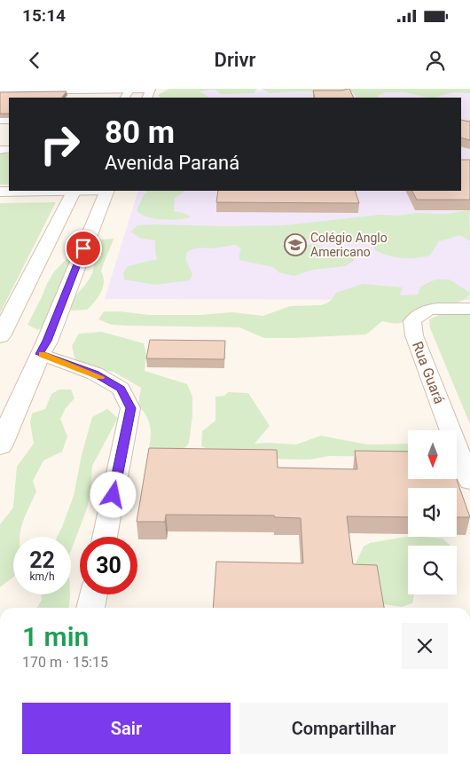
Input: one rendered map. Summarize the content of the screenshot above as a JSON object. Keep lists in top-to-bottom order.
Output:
{
  "streets": {
    "street": ["Rua Guará"]
  },
  "places": {
    "school or university": ["Colégio Anglo Americano"]
  },
  "north": "bottom",
  "page": {
    "status": "15:14",
    "header": "Drivr",
    "turn": ["80 m", "Avenida Paraná"],
    "speed": "22 km/h",
    "limit": "30",
    "heading": ["1 min", "170 m · 15:15"],
    "buttons": ["Sair", "Compartilhar"]
  }
}
